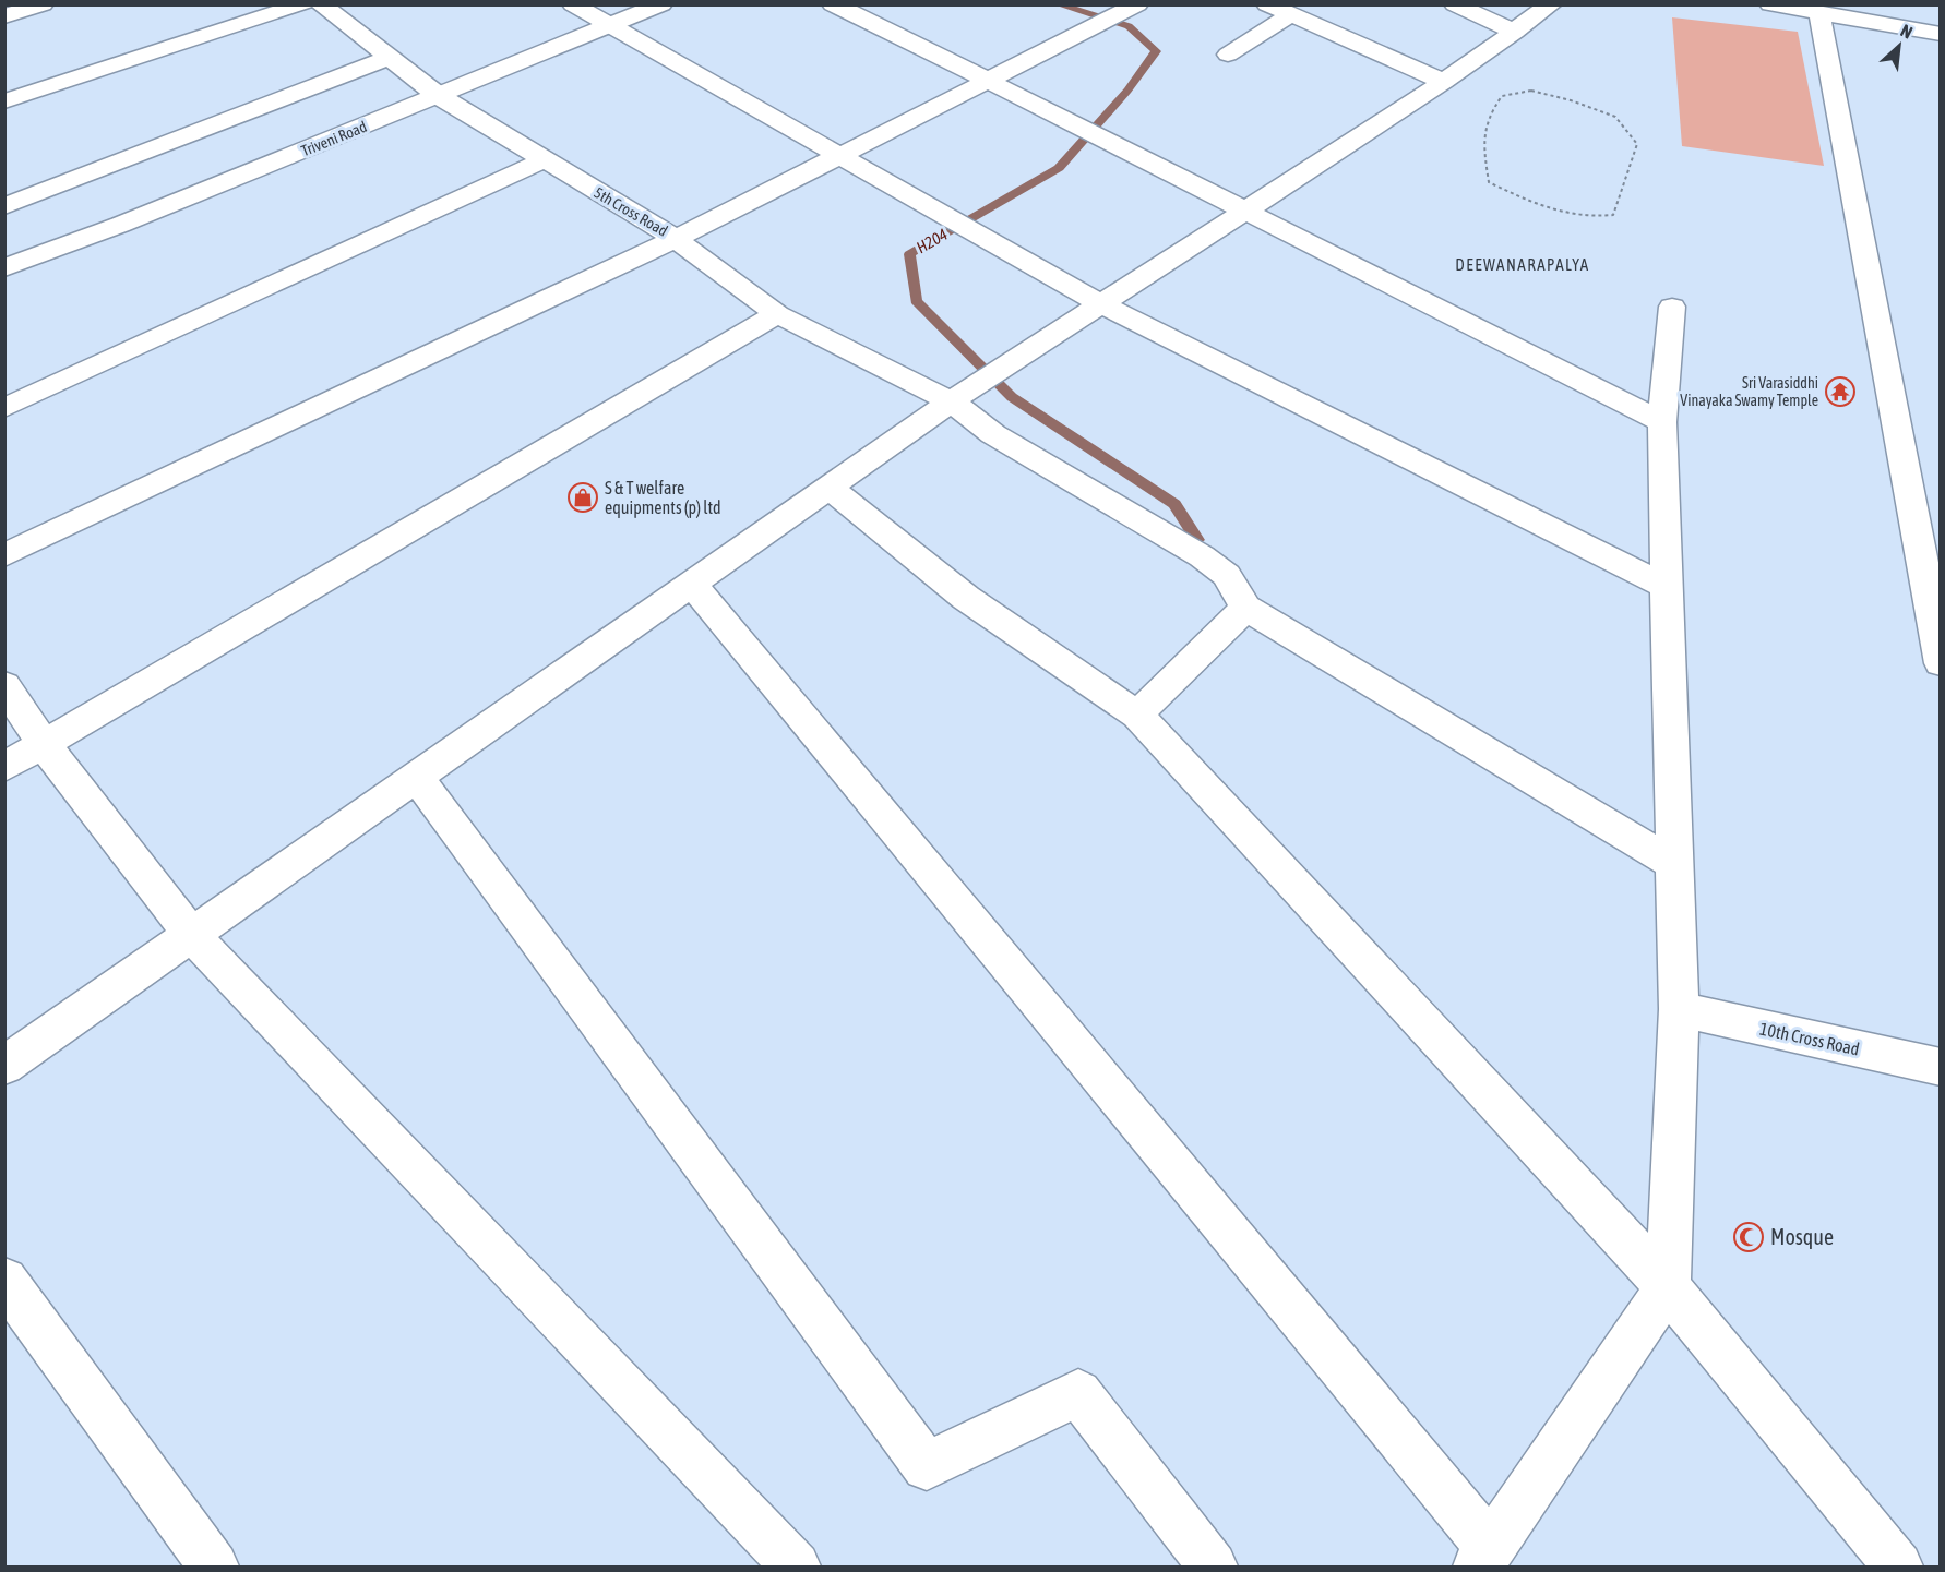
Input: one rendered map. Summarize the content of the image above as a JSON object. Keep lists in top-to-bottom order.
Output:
{
  "streets": {
    "street": ["Triveni Road", "5th Cross Road", "10th Cross Road"]
  },
  "crossings": [
    ["Triveni Road", "5th Cross Road"]
  ],
  "districts": ["DEEWANARAPALYA"],
  "water": ["H204"],
  "places": {
    "temple": ["Sri Varasiddhi Vinayaka Swamy Temple"],
    "shop": ["S & T welfare equipments (p) ltd"],
    "mosque": ["Mosque"]
  },
  "north": "top right"
}
